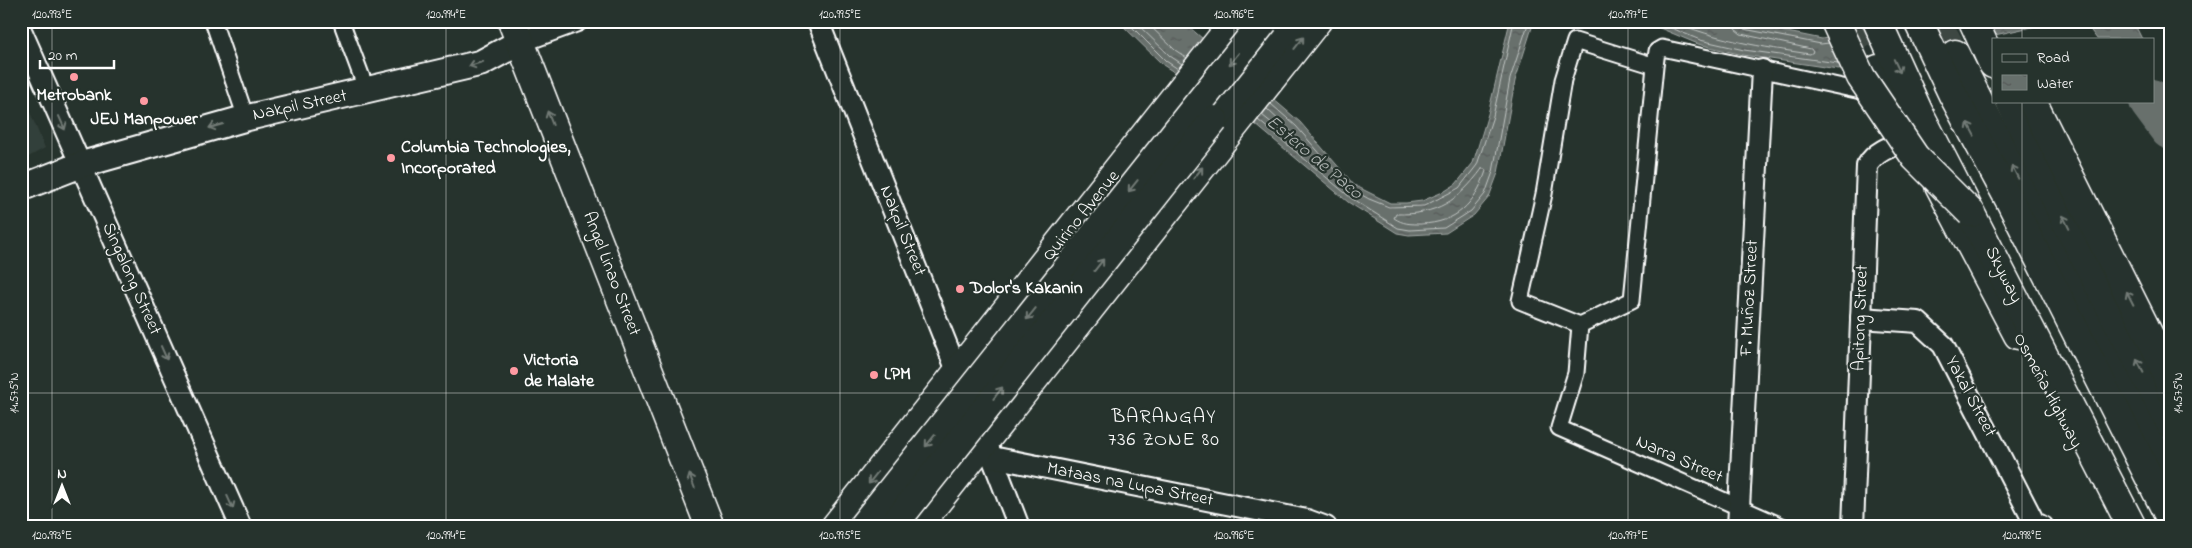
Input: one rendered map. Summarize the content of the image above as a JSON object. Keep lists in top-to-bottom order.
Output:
{
  "streets": {
    "main road": [
      "Quirino Avenue",
      "Angel Linao Street",
      "Skyway",
      "Osmeña Highway"
    ],
    "street": [
      "Nakpil Street",
      "Singalong Street",
      "F. Muñoz Street",
      "Apitong Street",
      "Yakal Street",
      "Narra Street",
      "Mataas na Lupa Street"
    ]
  },
  "crossings": [
    ["Nakpil Street", "Quirino Avenue"],
    ["Nakpil Street", "Angel Linao Street"],
    ["Nakpil Street", "Singalong Street"],
    ["Nakpil Street", "Mataas na Lupa Street"],
    ["F. Muñoz Street", "Narra Street"],
    ["Apitong Street", "Osmeña Highway"],
    ["Apitong Street", "Yakal Street"]
  ],
  "one_way": ["Angel Linao Street", "Singalong Street"],
  "districts": ["BARANGAY 736 ZONE 80"],
  "water": ["Estero de Paco"],
  "places": [
    "Metrobank",
    "JEJ Manpower",
    "Columbia Technologies, Incorporated",
    "Dolor's Kakanin",
    "Victoria de Malate",
    "LPM"
  ],
  "legend": ["Road", "Water"],
  "scale_bar": "20 m",
  "north": "top",
  "coordinates": [
    "120.993°E",
    "120.994°E",
    "120.995°E",
    "120.996°E",
    "120.997°E",
    "14.575°N",
    "120.998°E"
  ]
}
